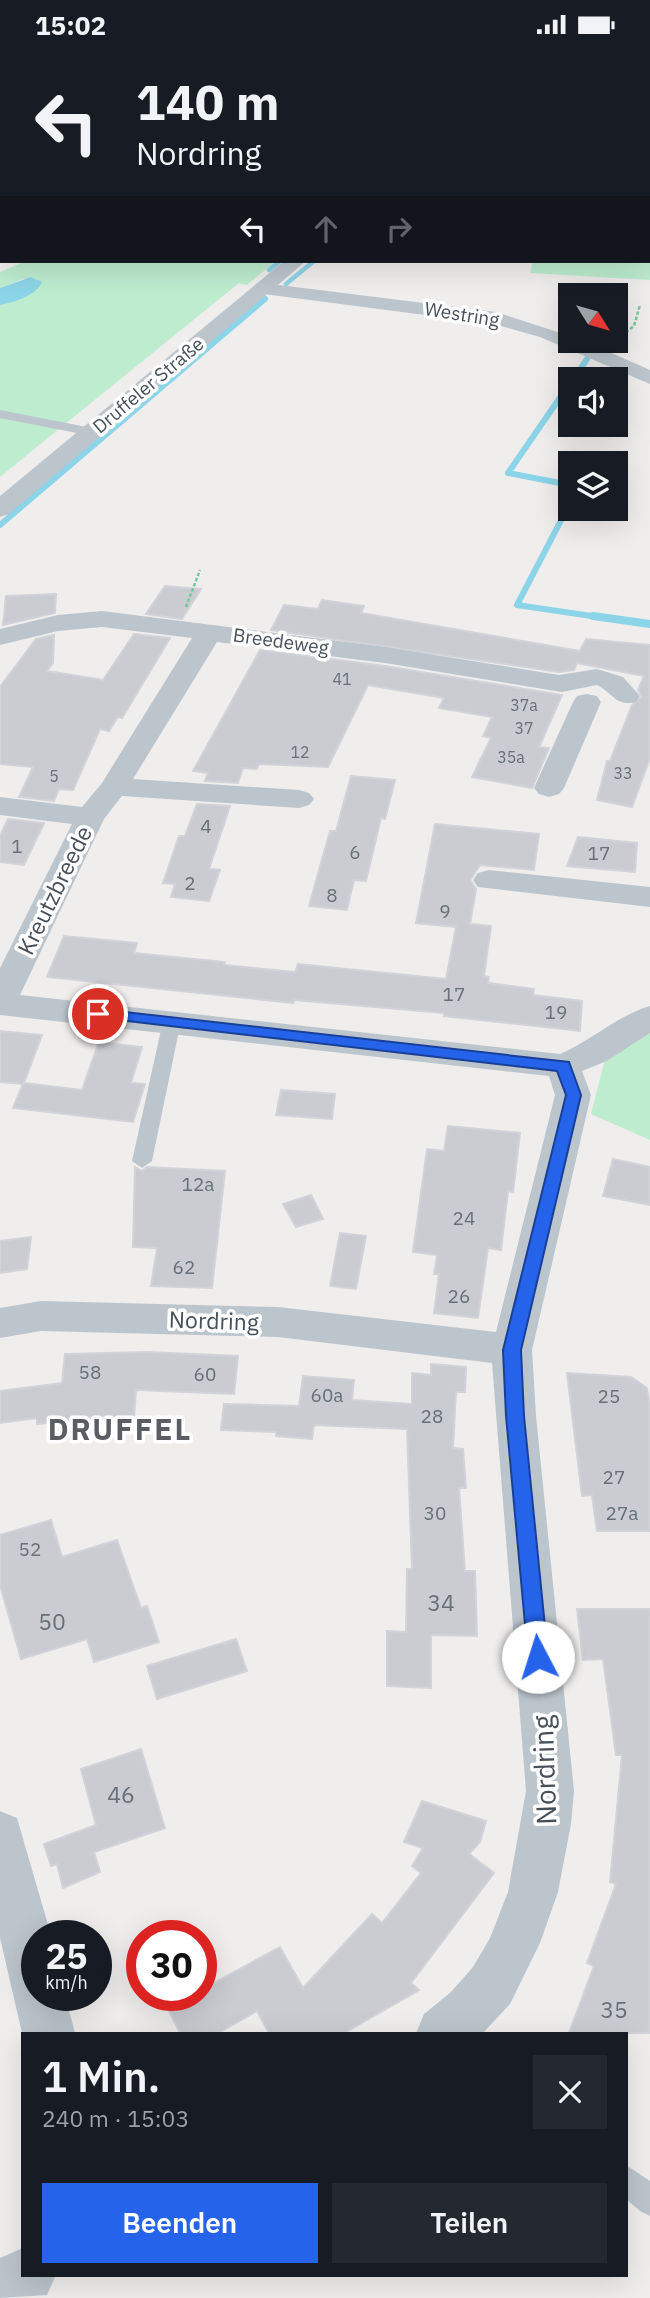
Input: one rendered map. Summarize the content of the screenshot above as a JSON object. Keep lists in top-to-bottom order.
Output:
{
  "streets": {
    "street": [
      "Westring",
      "Druffeler Straße",
      "Breedeweg",
      "Kreutzbreede",
      "Nordring"
    ]
  },
  "crossings": [
    ["Westring", "Druffeler Straße"],
    ["Breedeweg", "Kreutzbreede"]
  ],
  "districts": ["DRUFFEL"],
  "house_numbers": [
    "41",
    "37a",
    "37",
    "12",
    "35a",
    "33",
    "5",
    "4",
    "1",
    "6",
    "17",
    "2",
    "8",
    "9",
    "17",
    "19",
    "12a",
    "24",
    "62",
    "26",
    "58",
    "60",
    "60a",
    "25",
    "28",
    "27",
    "30",
    "27a",
    "52",
    "34",
    "50",
    "46",
    "35"
  ],
  "north": "bottom right",
  "page": {
    "status": "15:02",
    "turn": ["140 m", "Nordring"],
    "speed": "25 km/h",
    "limit": "30",
    "heading": ["1 Min.", "240 m · 15:03"],
    "buttons": ["Beenden", "Teilen"]
  }
}
